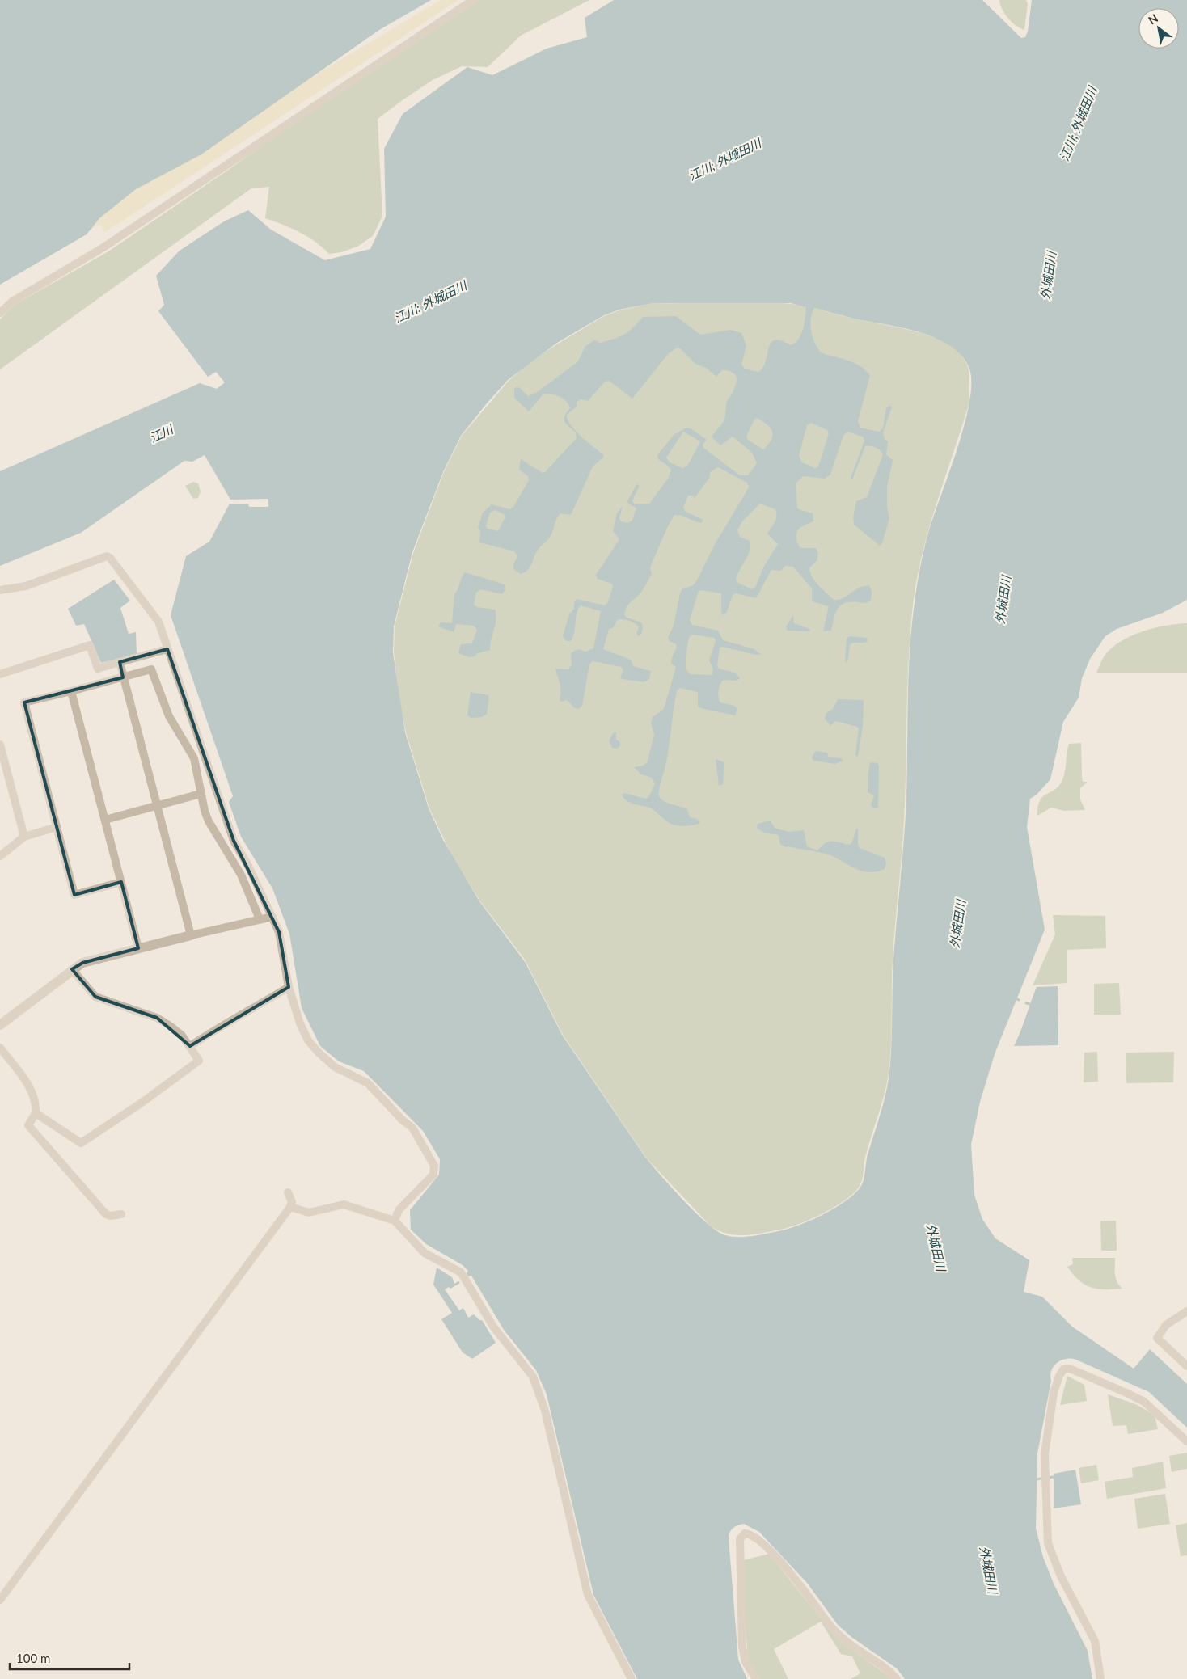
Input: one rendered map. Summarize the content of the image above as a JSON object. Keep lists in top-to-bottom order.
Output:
{
  "water": ["江川; 外城田川", "外城田川", "江川"],
  "scale_bar": "100 m",
  "north": "top left"
}
